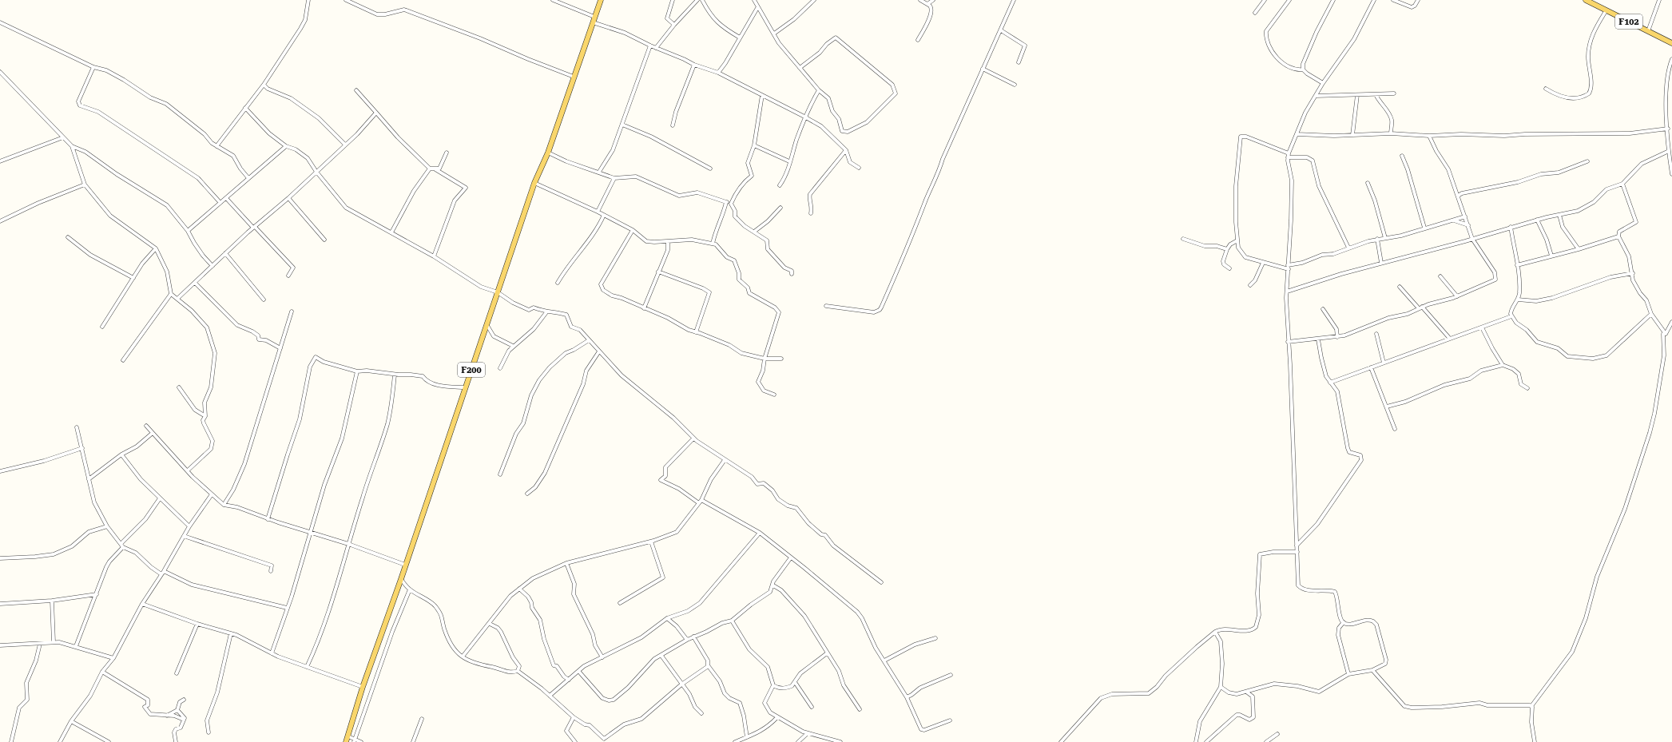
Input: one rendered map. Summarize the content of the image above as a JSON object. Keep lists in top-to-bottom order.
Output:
{
  "streets": {
    "main road": ["F102", "F200"]
  }
}
